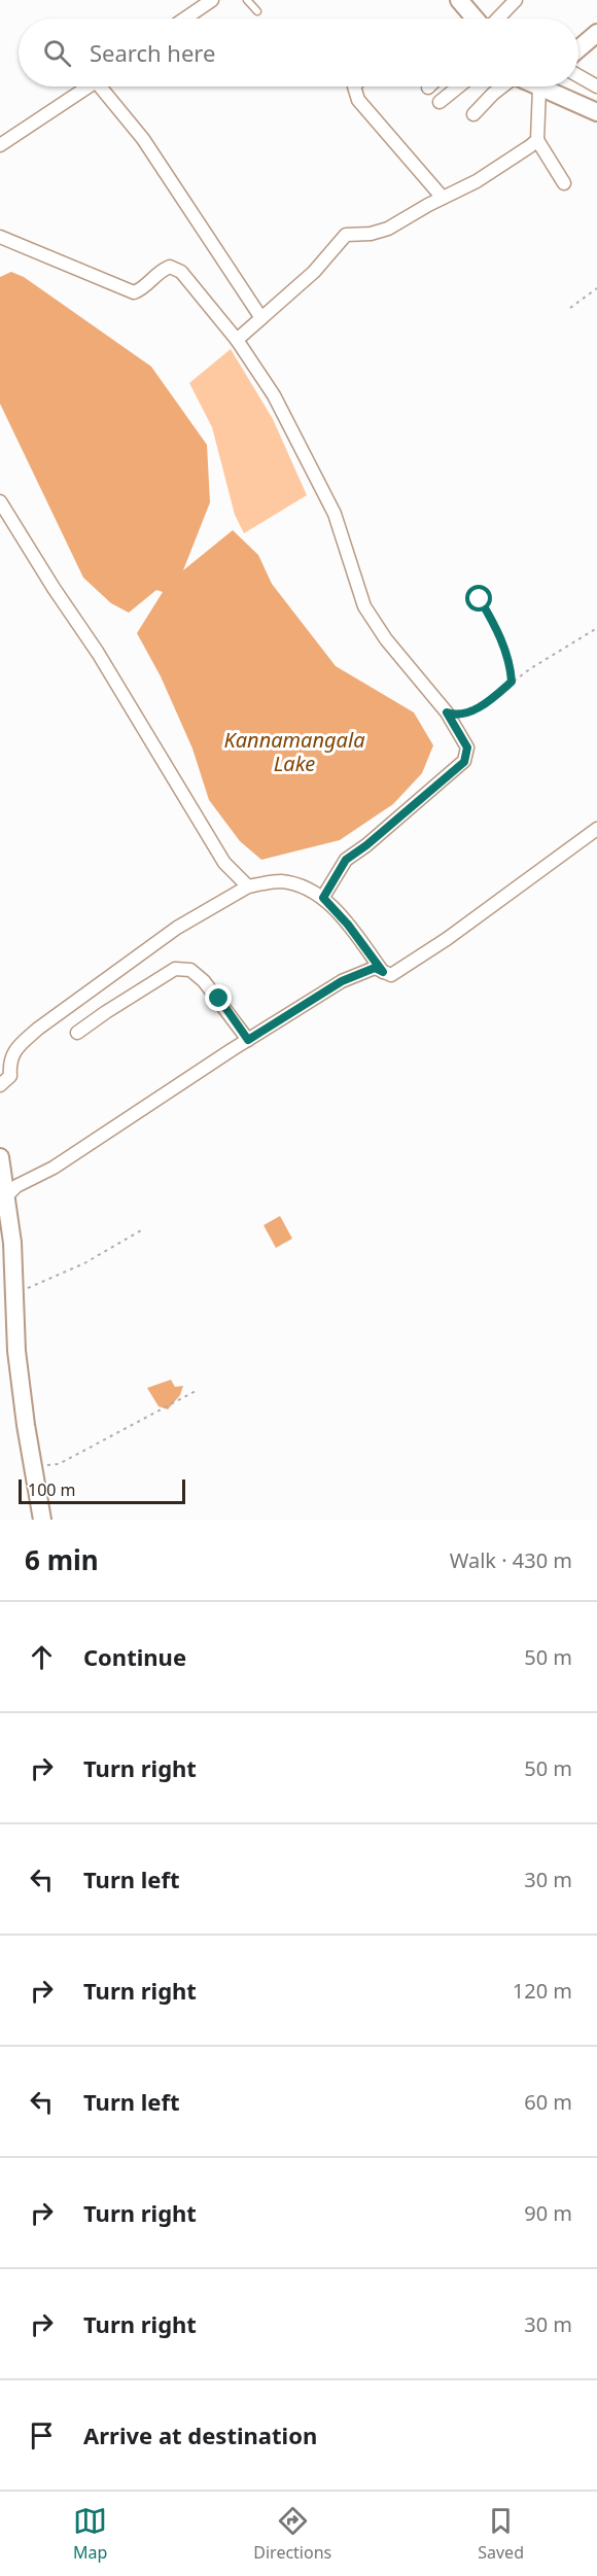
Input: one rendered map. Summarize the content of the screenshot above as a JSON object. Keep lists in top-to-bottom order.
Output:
{
  "water": ["Kannamangala Lake"],
  "scale_bar": "100 m",
  "page": {
    "search": "Search here",
    "scale": "100 m",
    "heading": ["6 min", "Walk · 430 m"],
    "list": [
      ["Continue", "50 m"],
      ["Turn right", "50 m"],
      ["Turn left", "30 m"],
      ["Turn right", "120 m"],
      ["Turn left", "60 m"],
      ["Turn right", "90 m"],
      ["Turn right", "30 m"],
      "Arrive at destination"
    ],
    "nav": ["Map", "Directions", "Saved"]
  }
}
